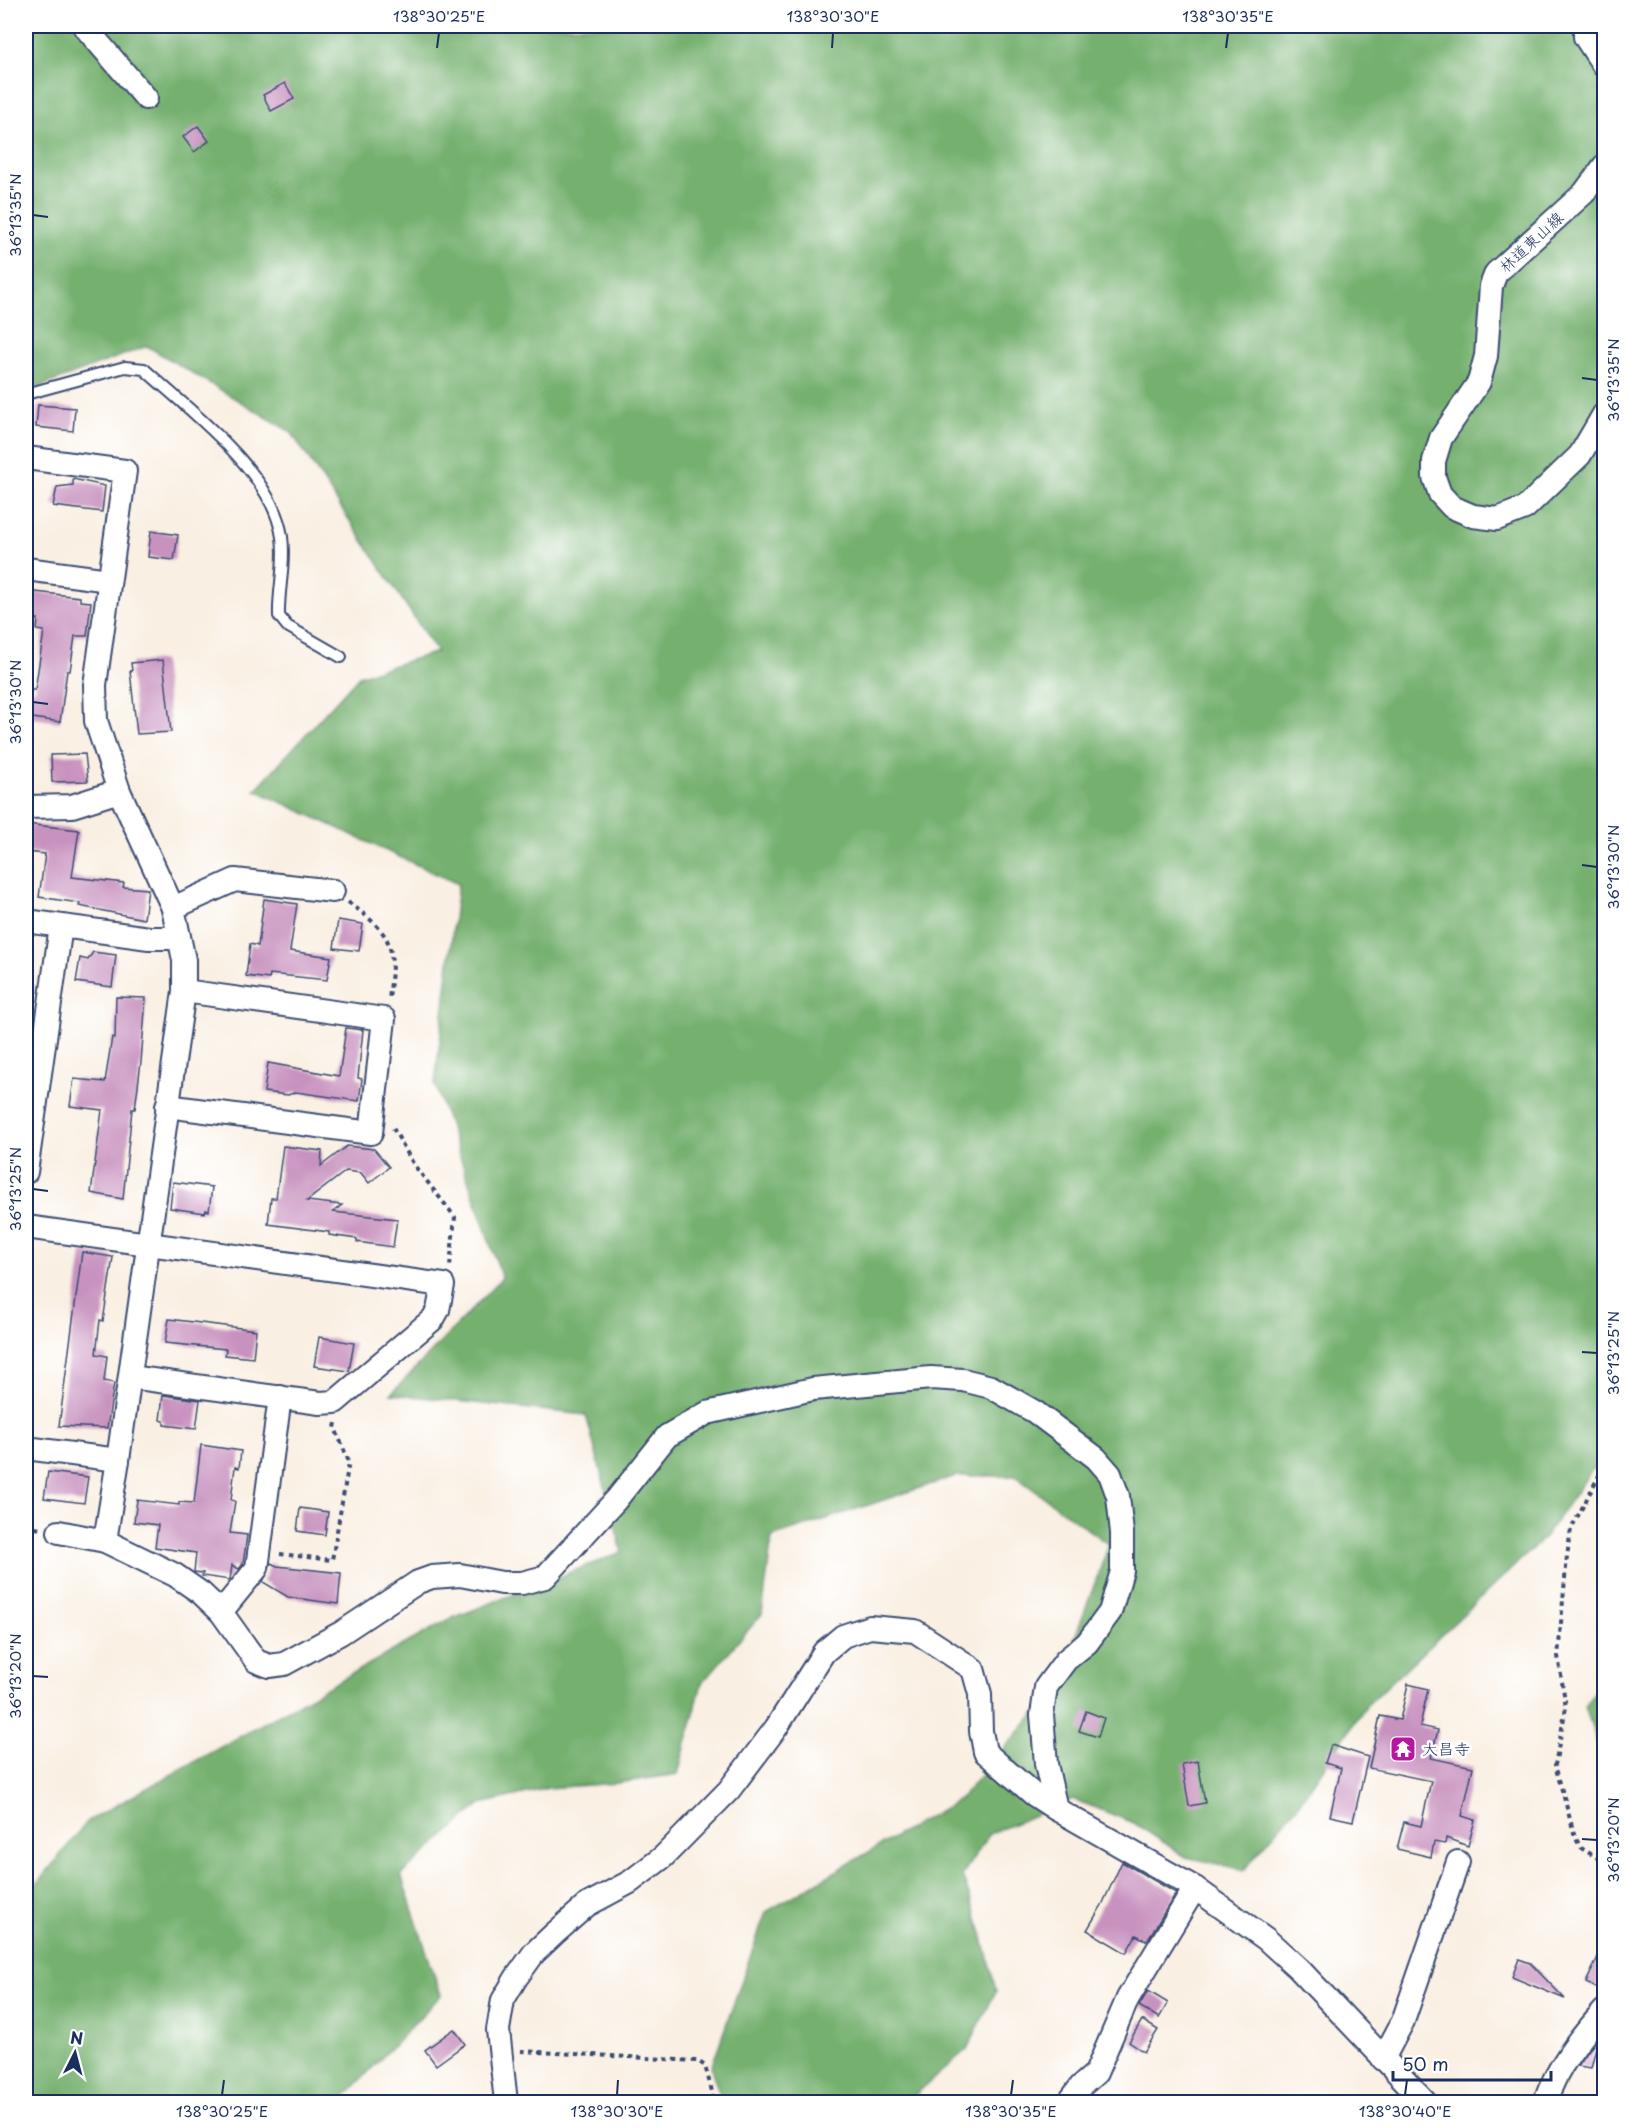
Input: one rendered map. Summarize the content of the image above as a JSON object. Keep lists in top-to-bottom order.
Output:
{
  "streets": {
    "street": ["林道東山線"]
  },
  "places": {
    "temple": ["大昌寺"]
  },
  "scale_bar": "50 m",
  "north": "top",
  "coordinates": [
    "138°30'25\"E",
    "138°30'30\"E",
    "138°30'35\"E",
    "36°13'35\"N",
    "36°13'30\"N",
    "36°13'25\"N",
    "36°13'20\"N",
    "138°30'40\"E"
  ]
}
